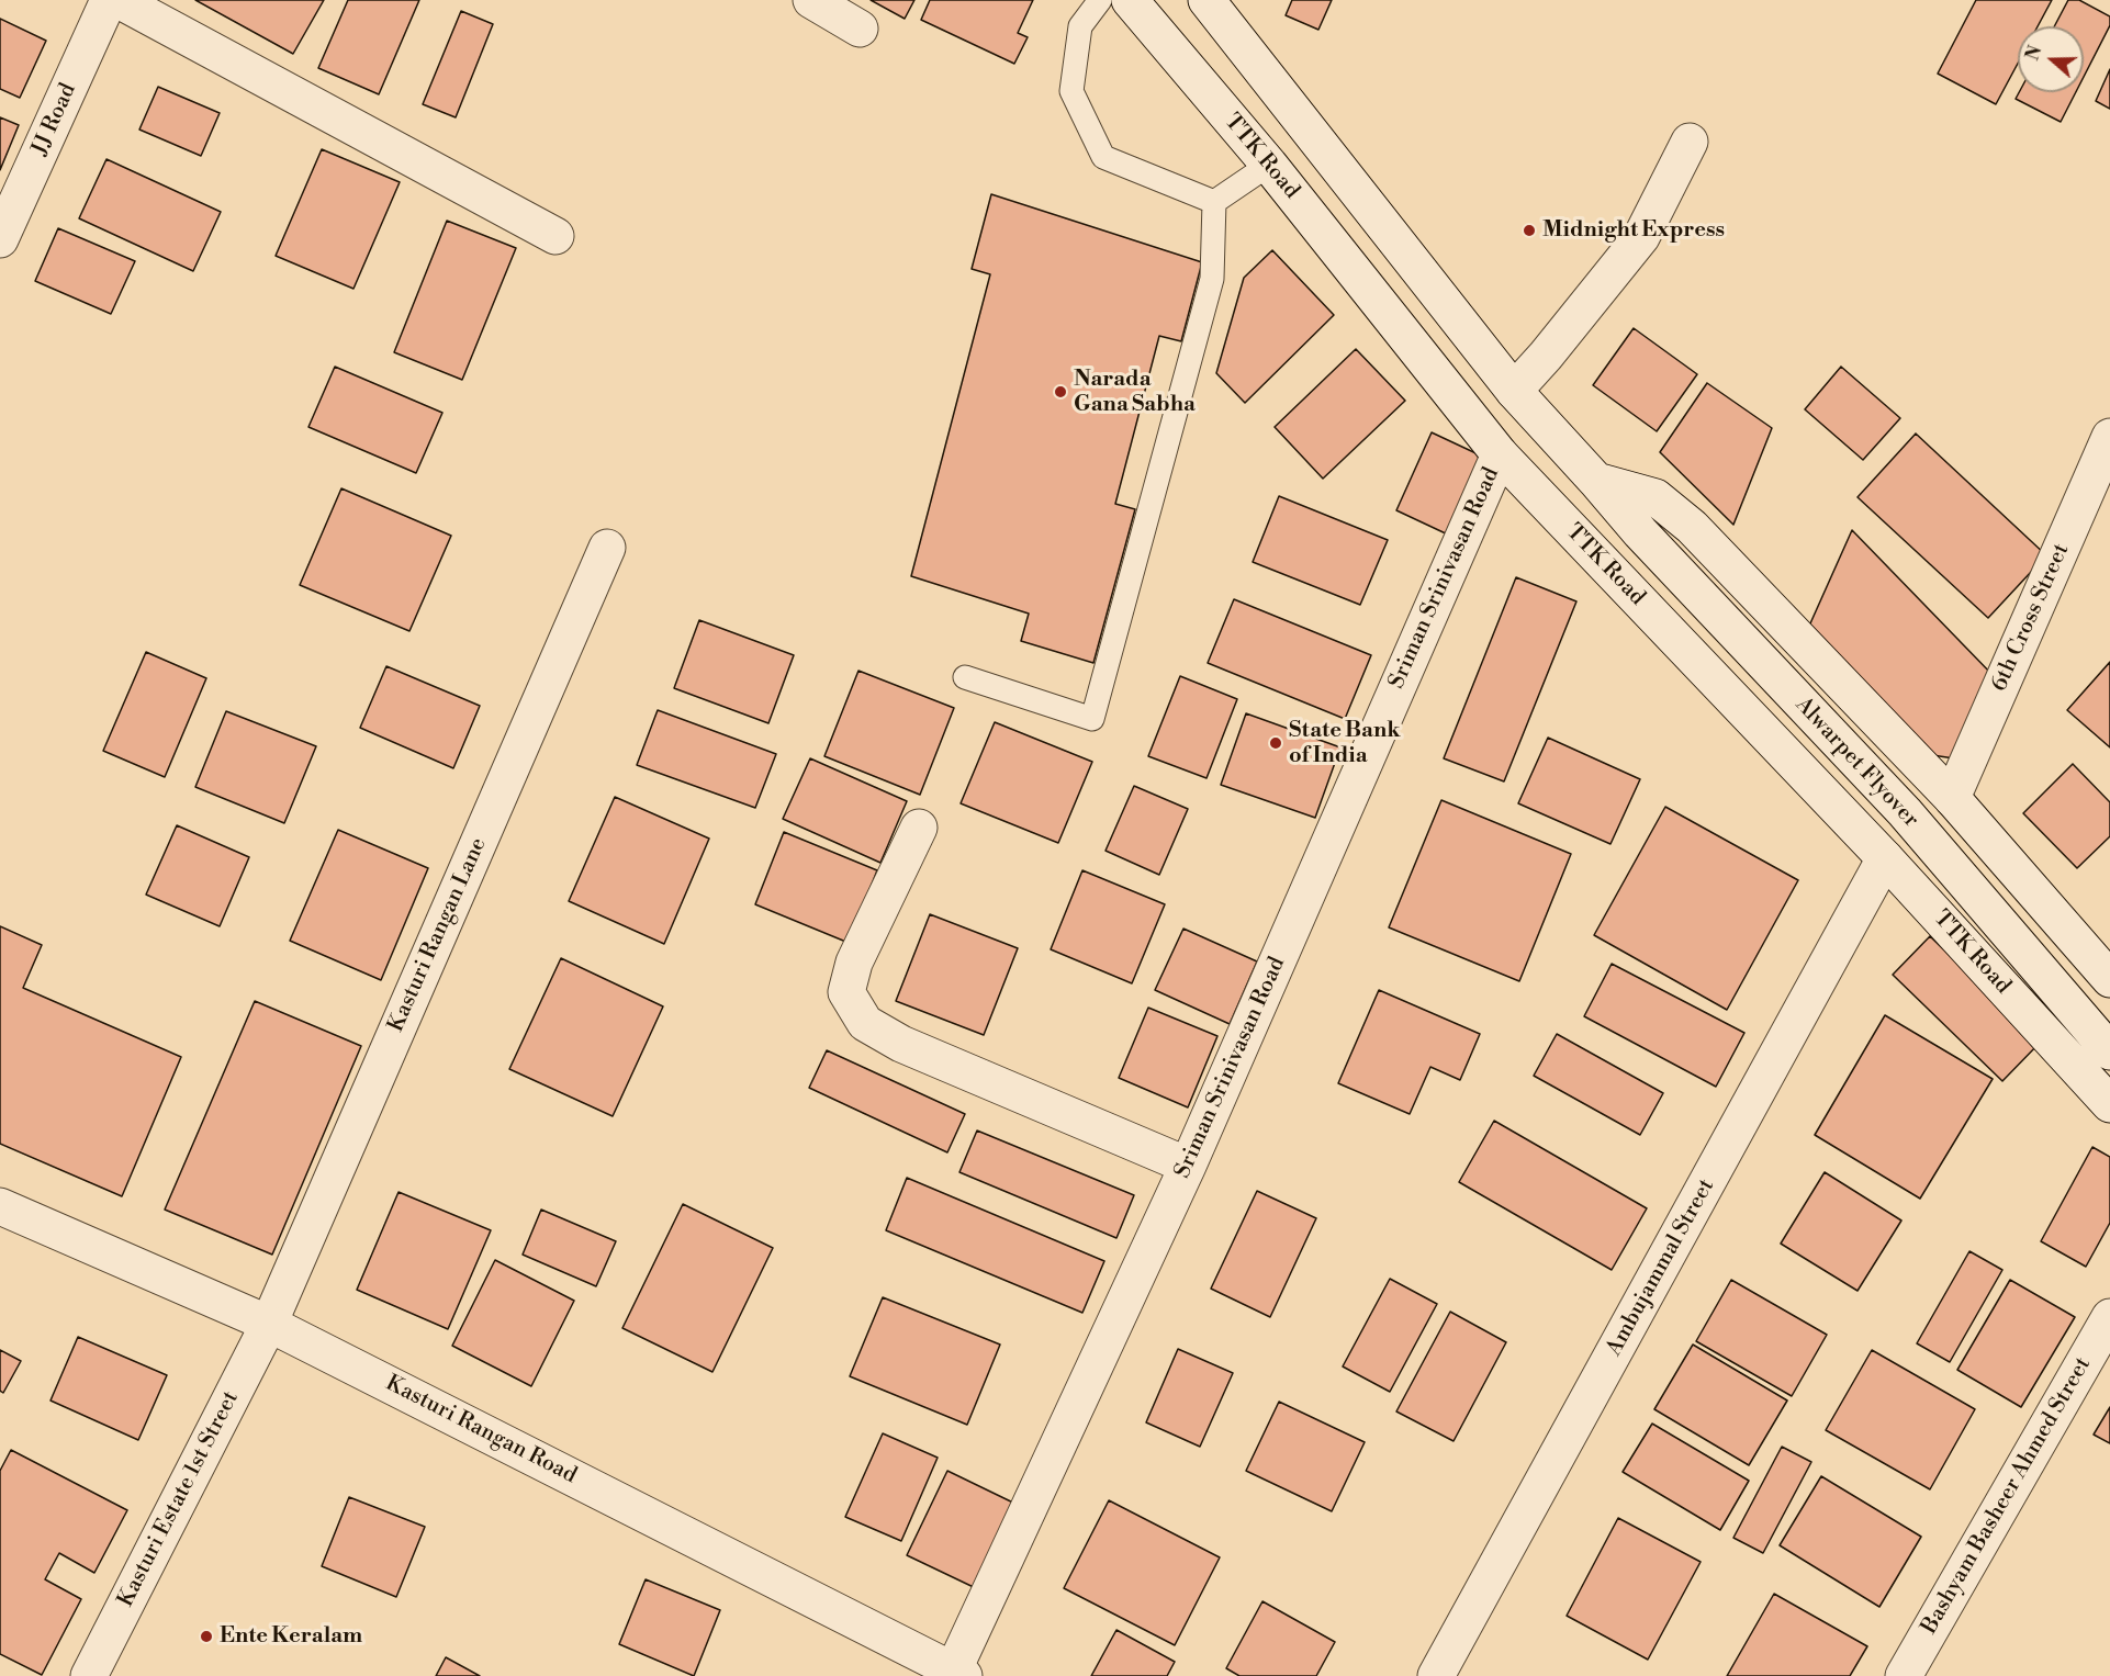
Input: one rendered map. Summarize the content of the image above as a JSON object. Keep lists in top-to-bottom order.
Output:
{
  "streets": {
    "street": [
      "JJ Road",
      "TTK Road",
      "Sriman Srinivasan Road",
      "6th Cross Street",
      "Alwarpet Flyover",
      "Kasturi Rangan Lane",
      "Ambujammal Street",
      "Kasturi Rangan Road",
      "Bashyam Basheer Ahmed Street",
      "Kasturi Estate 1st Street"
    ]
  },
  "crossings": [
    ["TTK Road", "Sriman Srinivasan Road"],
    ["TTK Road", "Ambujammal Street"],
    ["Sriman Srinivasan Road", "Kasturi Rangan Road"],
    ["Kasturi Rangan Lane", "Kasturi Rangan Road"],
    ["Kasturi Rangan Lane", "Kasturi Estate 1st Street"],
    ["Kasturi Rangan Road", "Kasturi Estate 1st Street"]
  ],
  "places": [
    "Midnight Express",
    "Narada Gana Sabha",
    "State Bank of India",
    "Ente Keralam"
  ],
  "north": "left"
}
